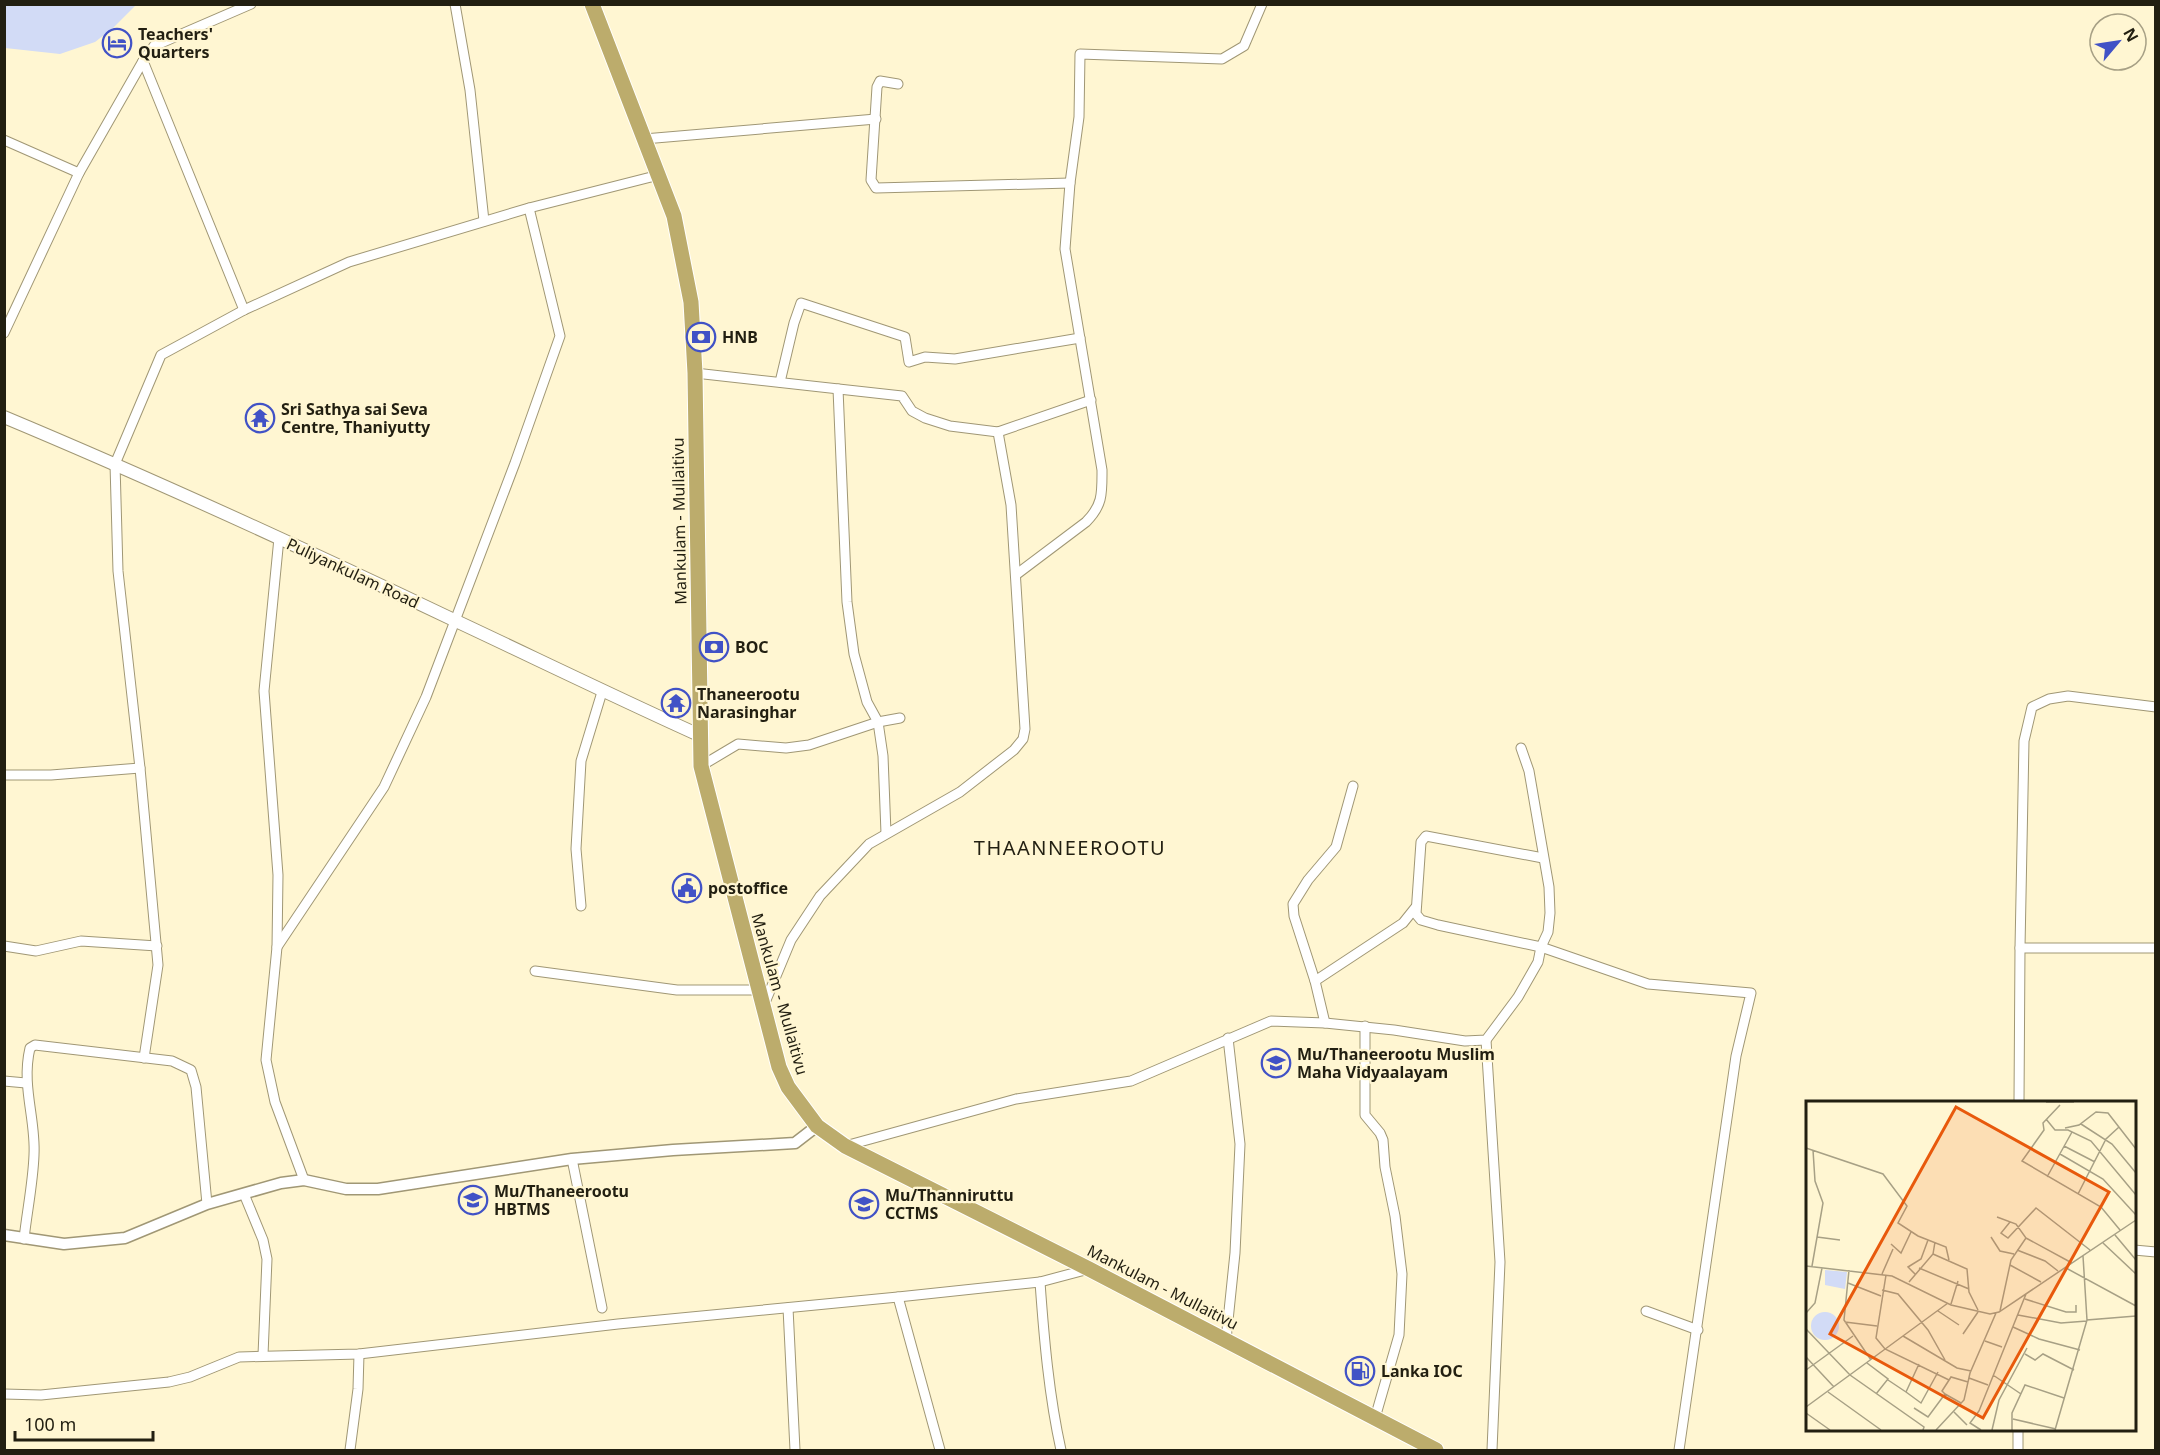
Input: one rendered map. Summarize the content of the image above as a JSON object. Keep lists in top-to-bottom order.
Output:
{
  "streets": {
    "highway": ["Mankulam - Mullaitivu"],
    "main road": ["Puliyankulam Road"]
  },
  "crossings": [
    ["Mankulam - Mullaitivu", "Puliyankulam Road"]
  ],
  "districts": ["THAANNEEROOTU"],
  "places": {
    "hotel": ["Teachers' Quarters"],
    "bank": ["HNB", "BOC"],
    "temple": ["Sri Sathya sai Seva Centre, Thaniyutty", "Thaneerootu Narasinghar"],
    "public building": ["postoffice"],
    "school or university": ["Mu/Thaneerootu Muslim Maha Vidyaalayam", "Mu/Thaneerootu HBTMS", "Mu/Thanniruttu CCTMS"],
    "fuel station": ["Lanka IOC"]
  },
  "scale_bar": "100 m",
  "north": "top right"
}
